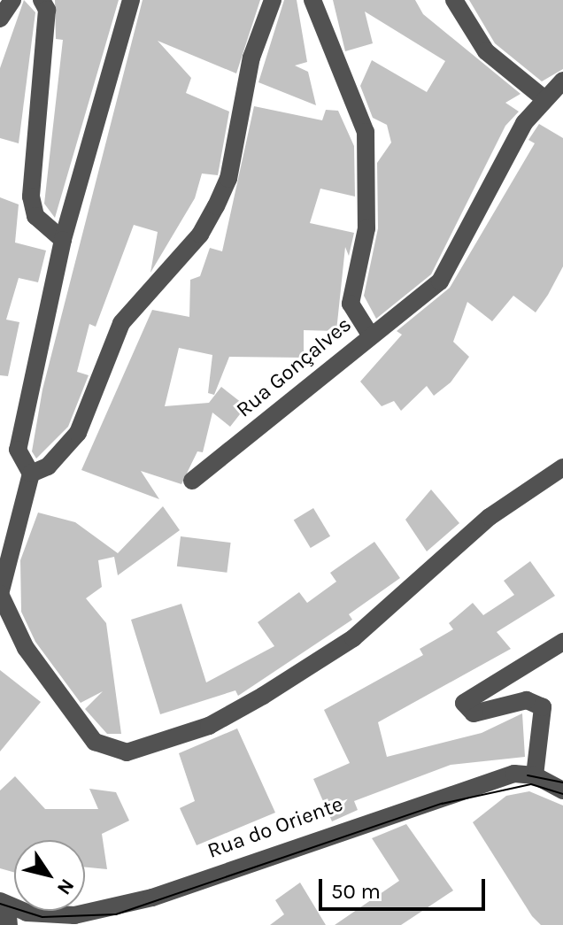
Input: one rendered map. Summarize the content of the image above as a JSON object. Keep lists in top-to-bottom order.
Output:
{
  "streets": {
    "street": ["Rua Gonçalves", "Rua do Oriente"]
  },
  "scale_bar": "50 m",
  "north": "bottom right"
}
